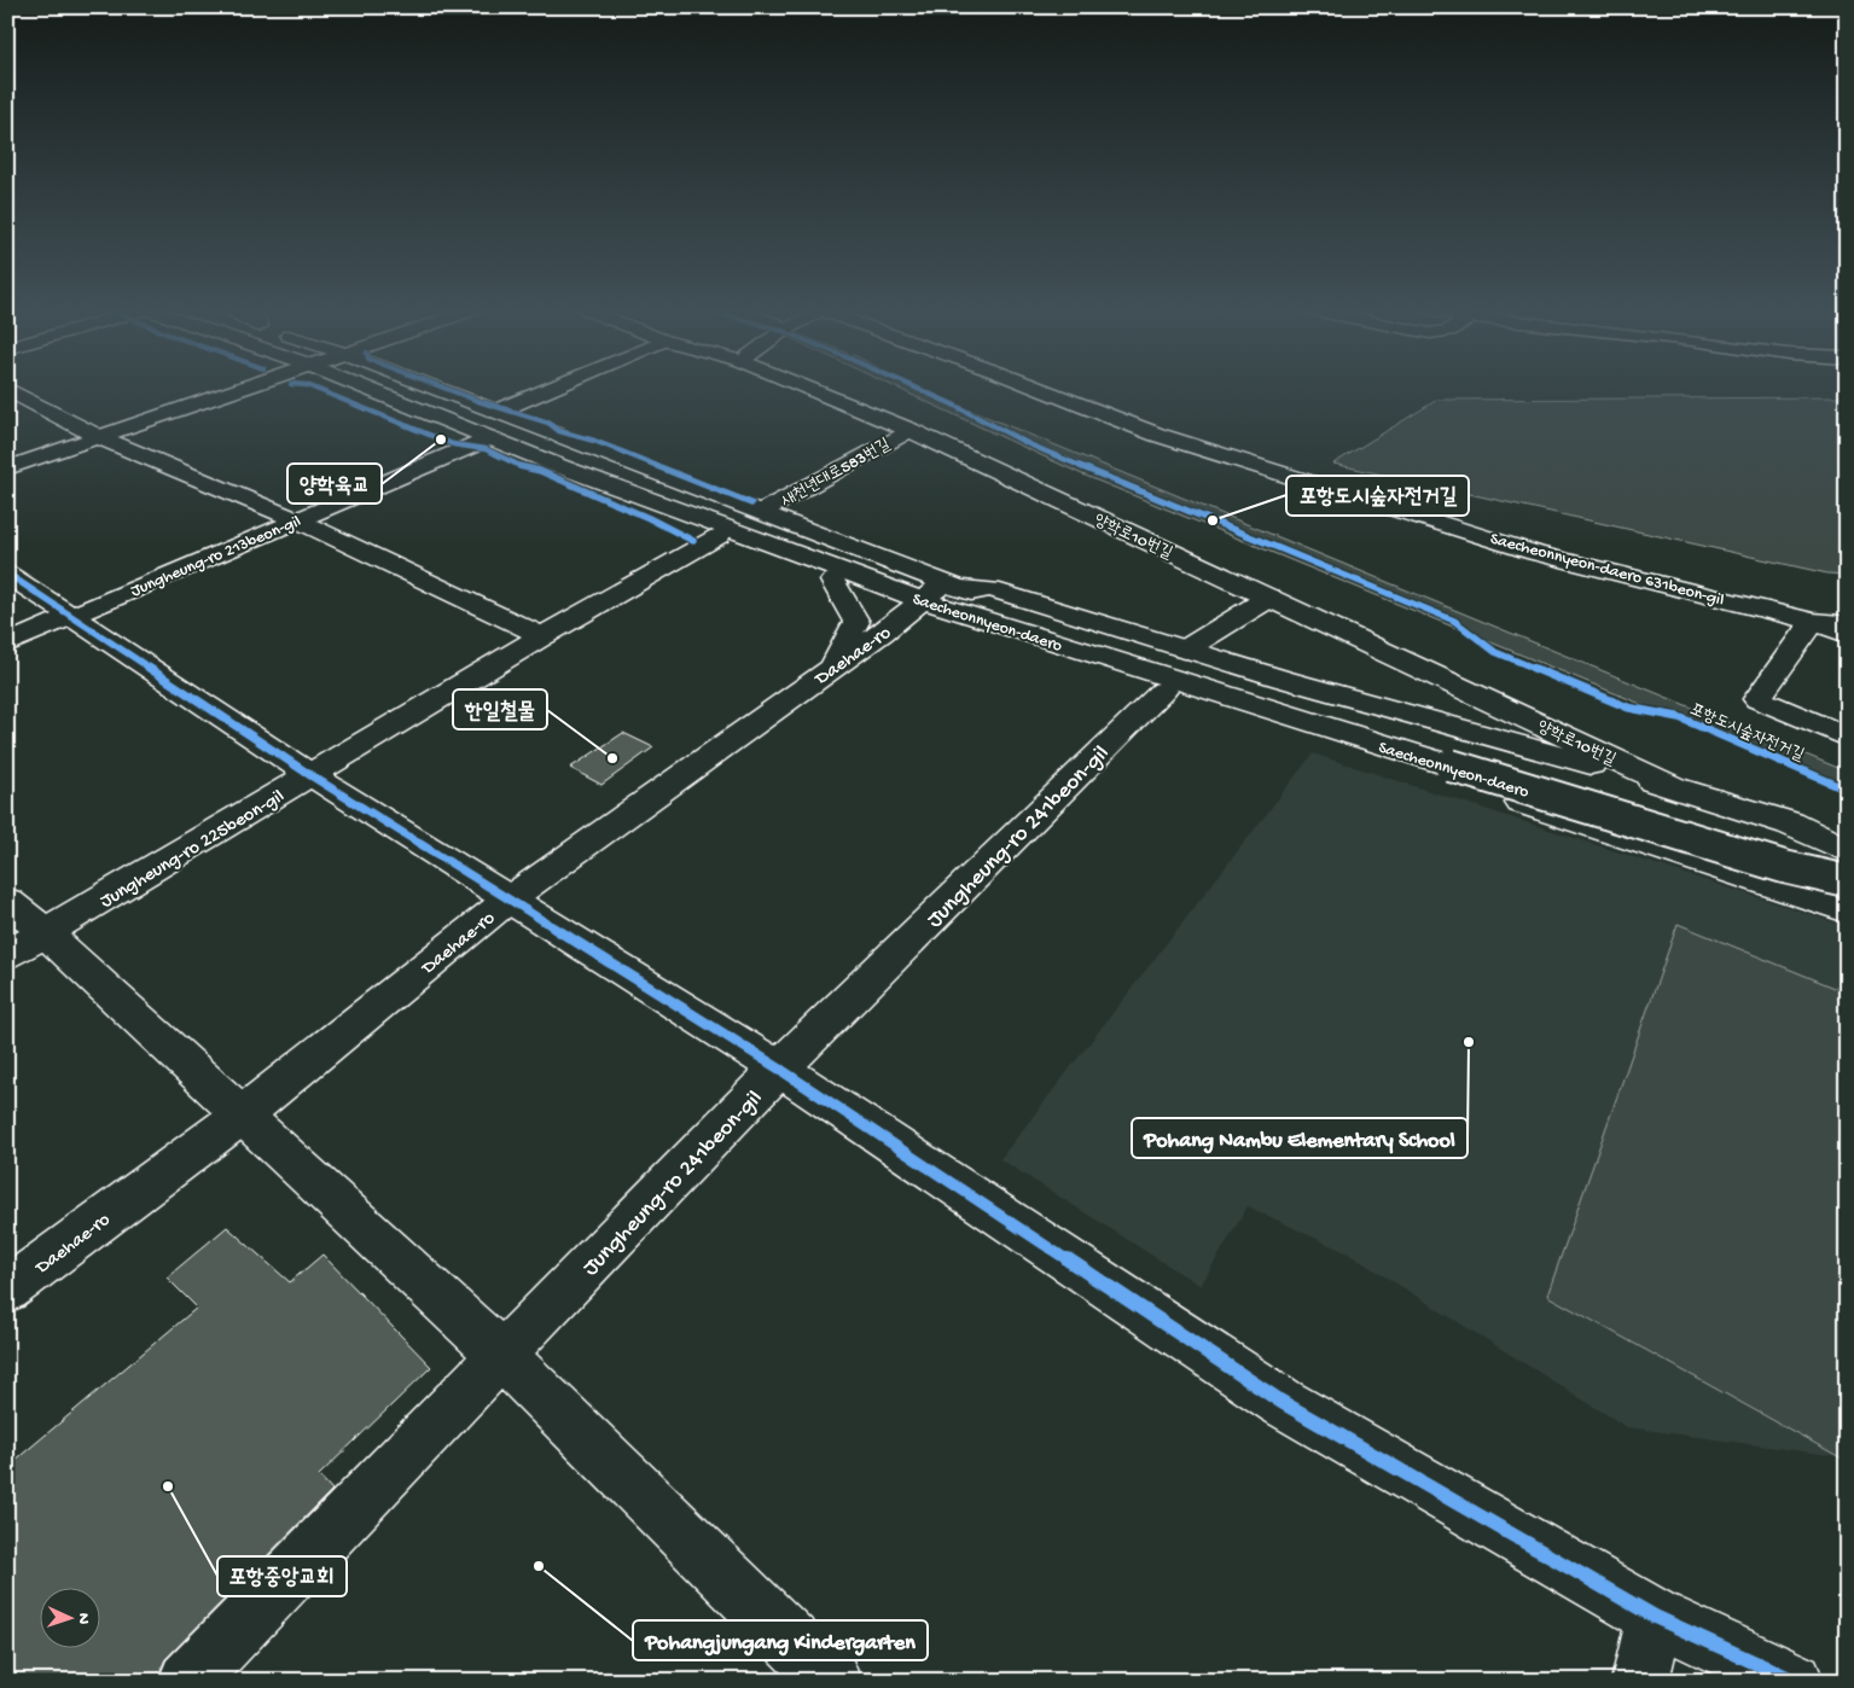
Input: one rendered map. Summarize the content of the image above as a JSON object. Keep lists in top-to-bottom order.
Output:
{
  "streets": {
    "main road": [
      "새천년대로583번길",
      "양학로10번길",
      "Jungheung-ro 213beon-gil",
      "Saecheonnyeon-daero 631beon-gil",
      "Saecheonnyeon-daero",
      "Daehae-ro",
      "Jungheung-ro 241beon-gil",
      "Jungheung-ro 225beon-gil"
    ],
    "cycle path": ["포항도시숲자전거길"]
  },
  "crossings": [
    ["새천년대로583번길", "양학로10번길"],
    ["새천년대로583번길", "Saecheonnyeon-daero"],
    ["Jungheung-ro 213beon-gil", "Saecheonnyeon-daero"],
    ["Saecheonnyeon-daero", "Daehae-ro"]
  ],
  "places": [
    "양학육교",
    "포항도시숲자전거길",
    "한일철물",
    "Pohang Nambu Elementary School",
    "포항중앙교회",
    "Pohangjungang Kindergarten"
  ],
  "north": "right"
}
